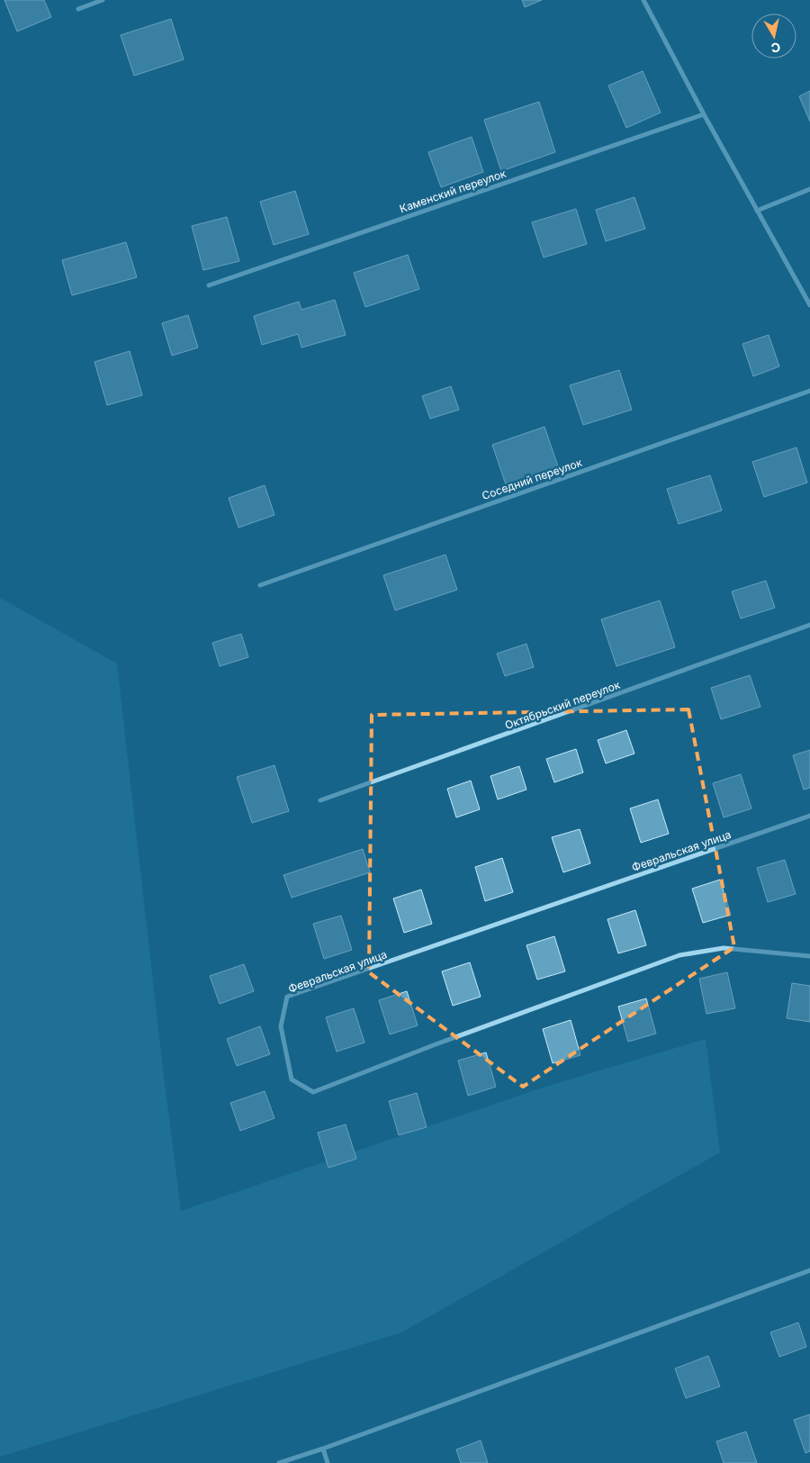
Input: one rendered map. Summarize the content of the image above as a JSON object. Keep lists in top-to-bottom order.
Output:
{
  "streets": {
    "street": [
      "Каменский переулок",
      "Соседний переулок",
      "Октябрьский переулок",
      "Февральская улица"
    ]
  },
  "north": "bottom"
}
